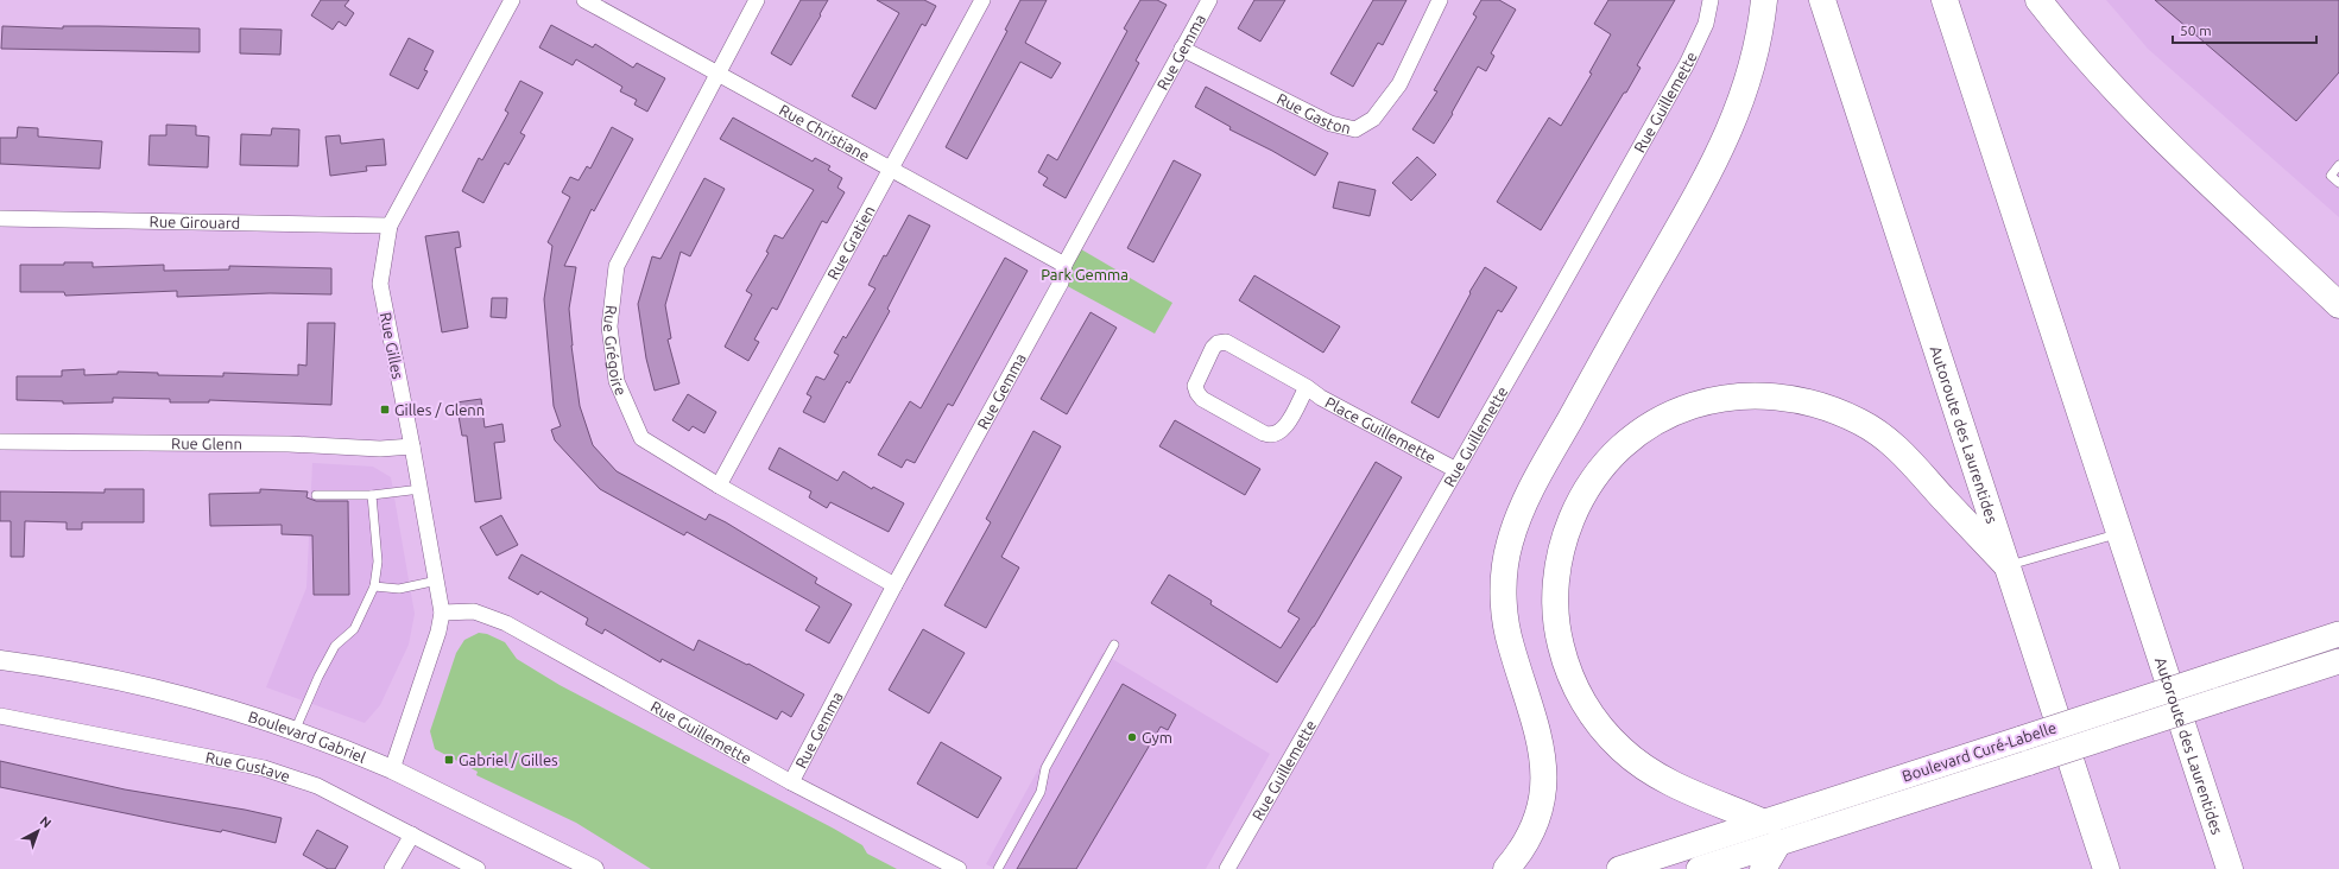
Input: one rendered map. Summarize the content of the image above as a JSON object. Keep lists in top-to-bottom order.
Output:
{
  "streets": {
    "highway": ["Autoroute des Laurentides"],
    "main road": ["Boulevard Curé-Labelle"],
    "street": [
      "Rue Gemma",
      "Rue Guillemette",
      "Rue Gaston",
      "Rue Christiane",
      "Rue Girouard",
      "Rue Gratien",
      "Rue Gilles",
      "Rue Grégoire",
      "Place Guillemette",
      "Rue Glenn",
      "Boulevard Gabriel",
      "Rue Gustave"
    ]
  },
  "crossings": [
    ["Rue Gemma", "Rue Guillemette"],
    ["Rue Gemma", "Rue Gaston"],
    ["Rue Gemma", "Rue Christiane"],
    ["Rue Gemma", "Rue Grégoire"],
    ["Rue Guillemette", "Rue Gilles"],
    ["Rue Guillemette", "Place Guillemette"],
    ["Rue Christiane", "Rue Gratien"],
    ["Rue Christiane", "Rue Grégoire"],
    ["Rue Girouard", "Rue Gilles"],
    ["Rue Gratien", "Rue Grégoire"],
    ["Rue Gilles", "Rue Glenn"],
    ["Rue Gilles", "Boulevard Gabriel"]
  ],
  "parks": ["Park Gemma"],
  "places": {
    "transit": ["Gilles / Glenn", "Gabriel / Gilles"],
    "other": ["Gym"]
  },
  "scale_bar": "50 m",
  "north": "top right"
}
